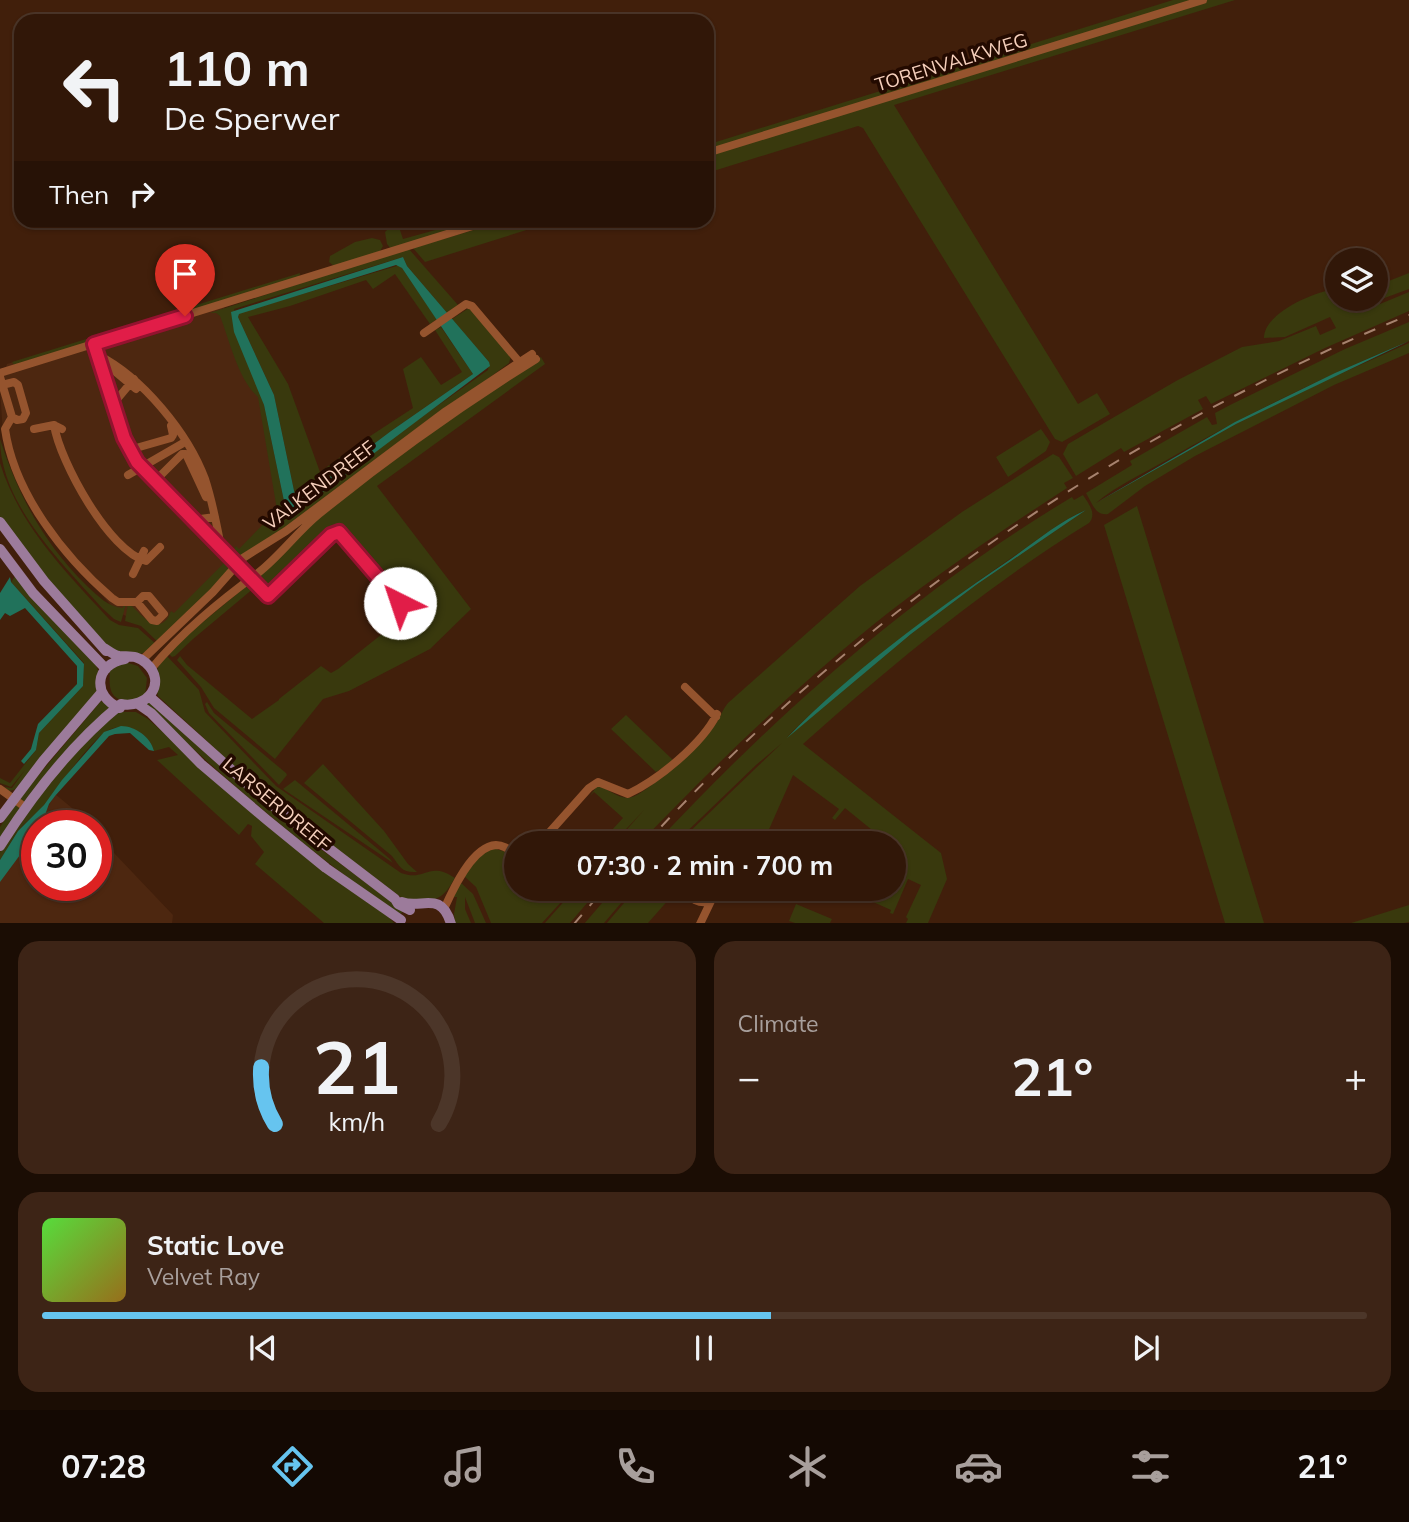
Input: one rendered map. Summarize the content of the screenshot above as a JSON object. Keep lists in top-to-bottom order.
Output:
{
  "streets": {
    "main road": ["LARSERDREEF"],
    "street": ["TORENVALKWEG", "VALKENDREEF"]
  },
  "crossings": [
    ["VALKENDREEF", "LARSERDREEF"]
  ],
  "page": {
    "turn": ["110 m", "De Sperwer"],
    "then": "Then",
    "limit": "30",
    "trip": "07:30 · 2 min · 700 m",
    "tile": "Climate",
    "heat": ["−", "21°", "+"],
    "song": ["Static Love", "Velvet Ray"],
    "tabs": ["07:28", "21°"],
    "gauge": ["21", "km/h"]
  }
}
